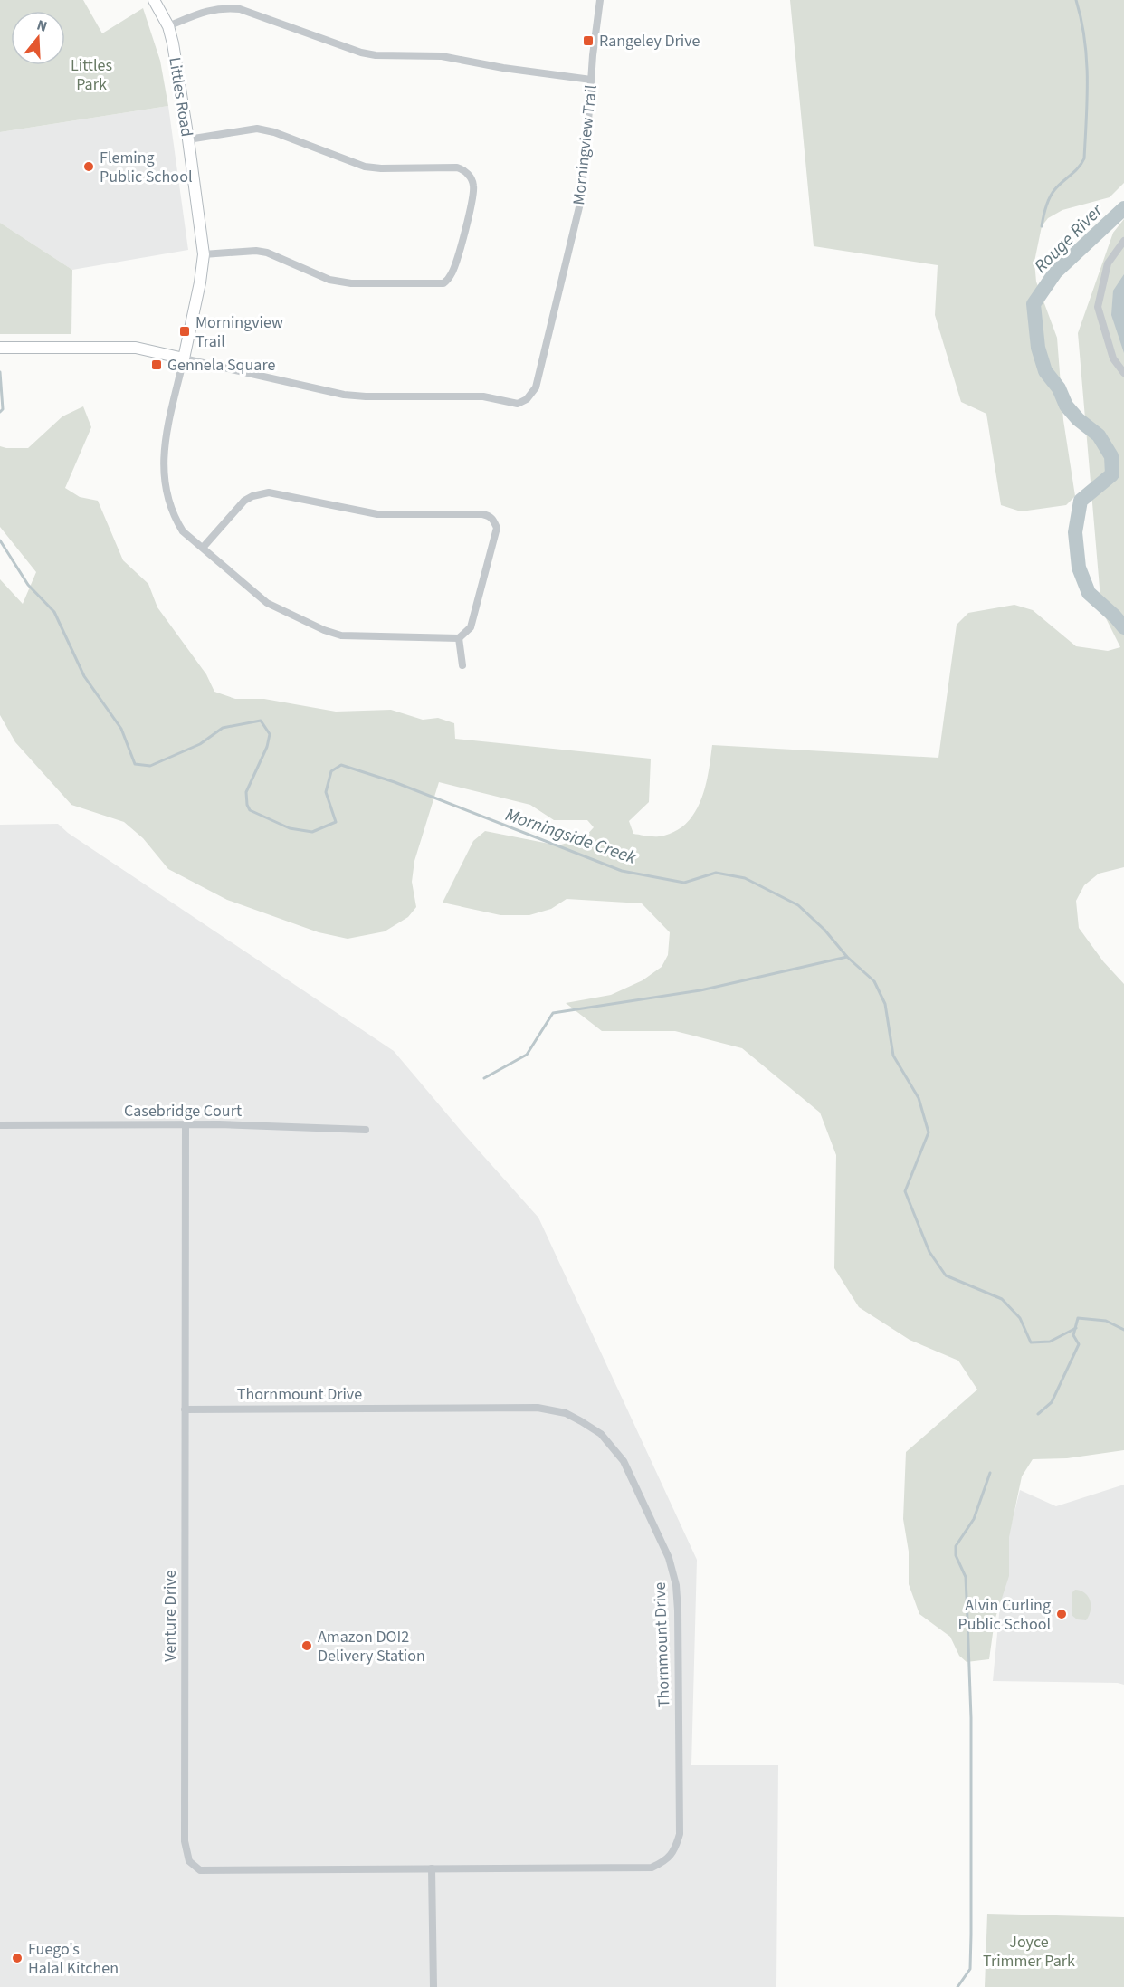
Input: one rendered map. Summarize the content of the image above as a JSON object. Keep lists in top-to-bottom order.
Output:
{
  "streets": {
    "street": [
      "Littles Road",
      "Morningview Trail",
      "Casebridge Court",
      "Thornmount Drive",
      "Venture Drive"
    ]
  },
  "crossings": [
    ["Littles Road", "Morningview Trail"],
    ["Casebridge Court", "Venture Drive"],
    ["Thornmount Drive", "Venture Drive"]
  ],
  "water": ["Rouge River", "Morningside Creek"],
  "parks": ["Littles Park", "Joyce Trimmer Park"],
  "places": {
    "transit": ["Rangeley Drive", "Morningview Trail", "Gennela Square"],
    "other": [
      "Fleming Public School",
      "Alvin Curling Public School",
      "Amazon DOI2 Delivery Station",
      "Fuego's Halal Kitchen"
    ]
  },
  "north": "top"
}
